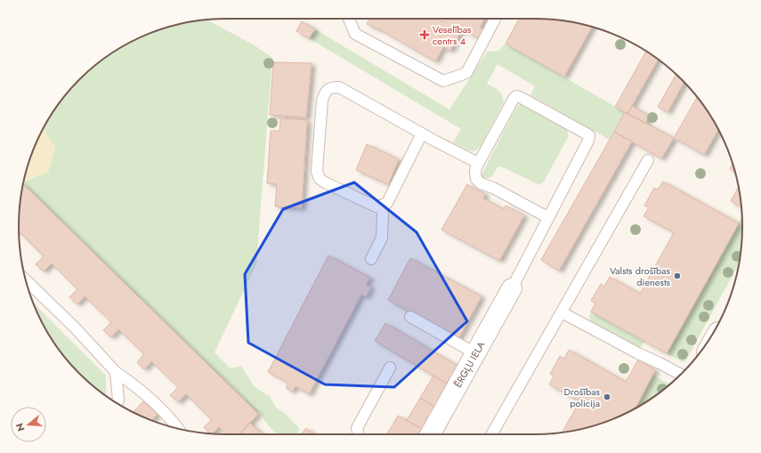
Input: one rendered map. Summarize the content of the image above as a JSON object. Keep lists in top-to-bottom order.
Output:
{
  "streets": {
    "street": ["ĒRGĻU IELA"]
  },
  "places": {
    "health": ["Veselības centrs 4"],
    "other": ["Valsts drošības dienests", "Drošības policija"]
  },
  "north": "left"
}
